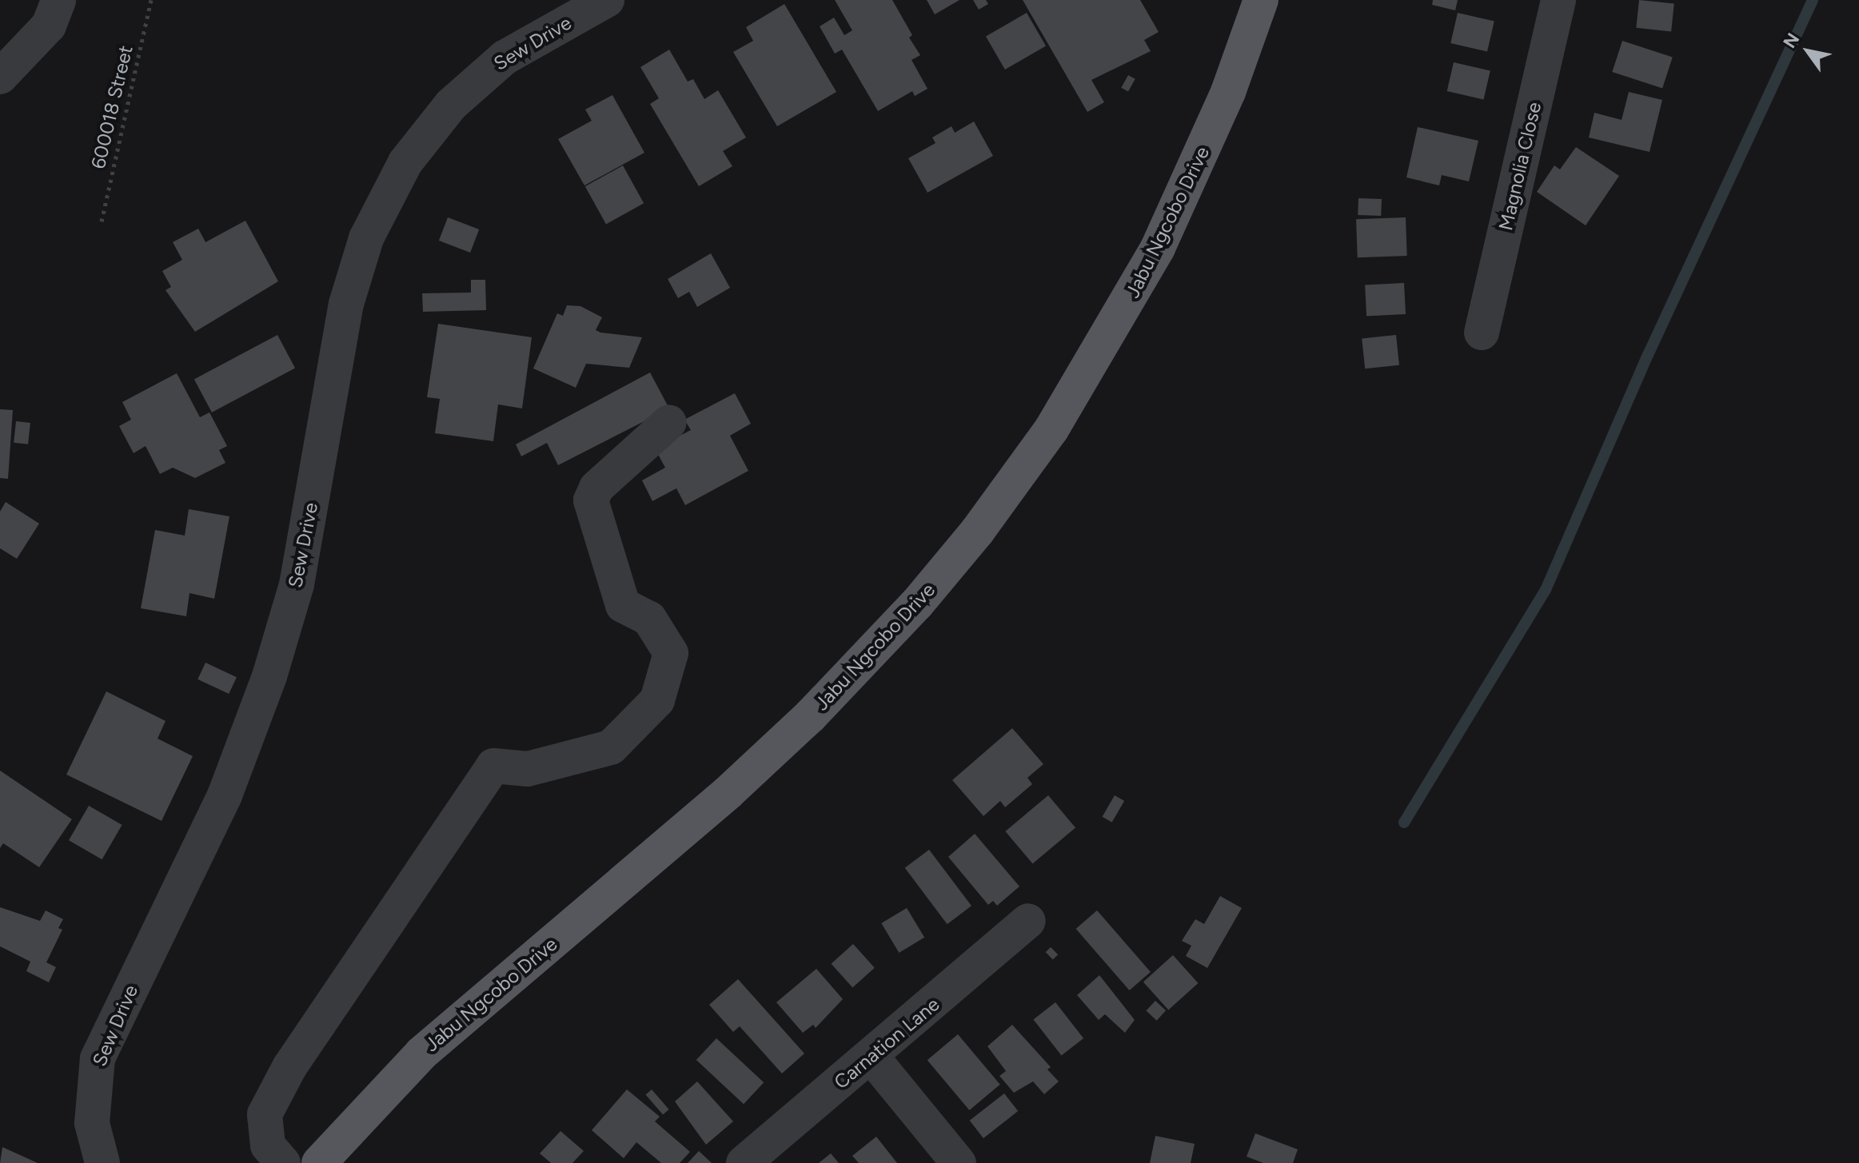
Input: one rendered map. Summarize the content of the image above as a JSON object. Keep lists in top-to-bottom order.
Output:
{
  "streets": {
    "main road": ["Jabu Ngcobo Drive"],
    "street": ["Sew Drive", "Magnolia Close", "Carnation Lane"],
    "path": ["600018 Street"]
  },
  "north": "top left"
}
